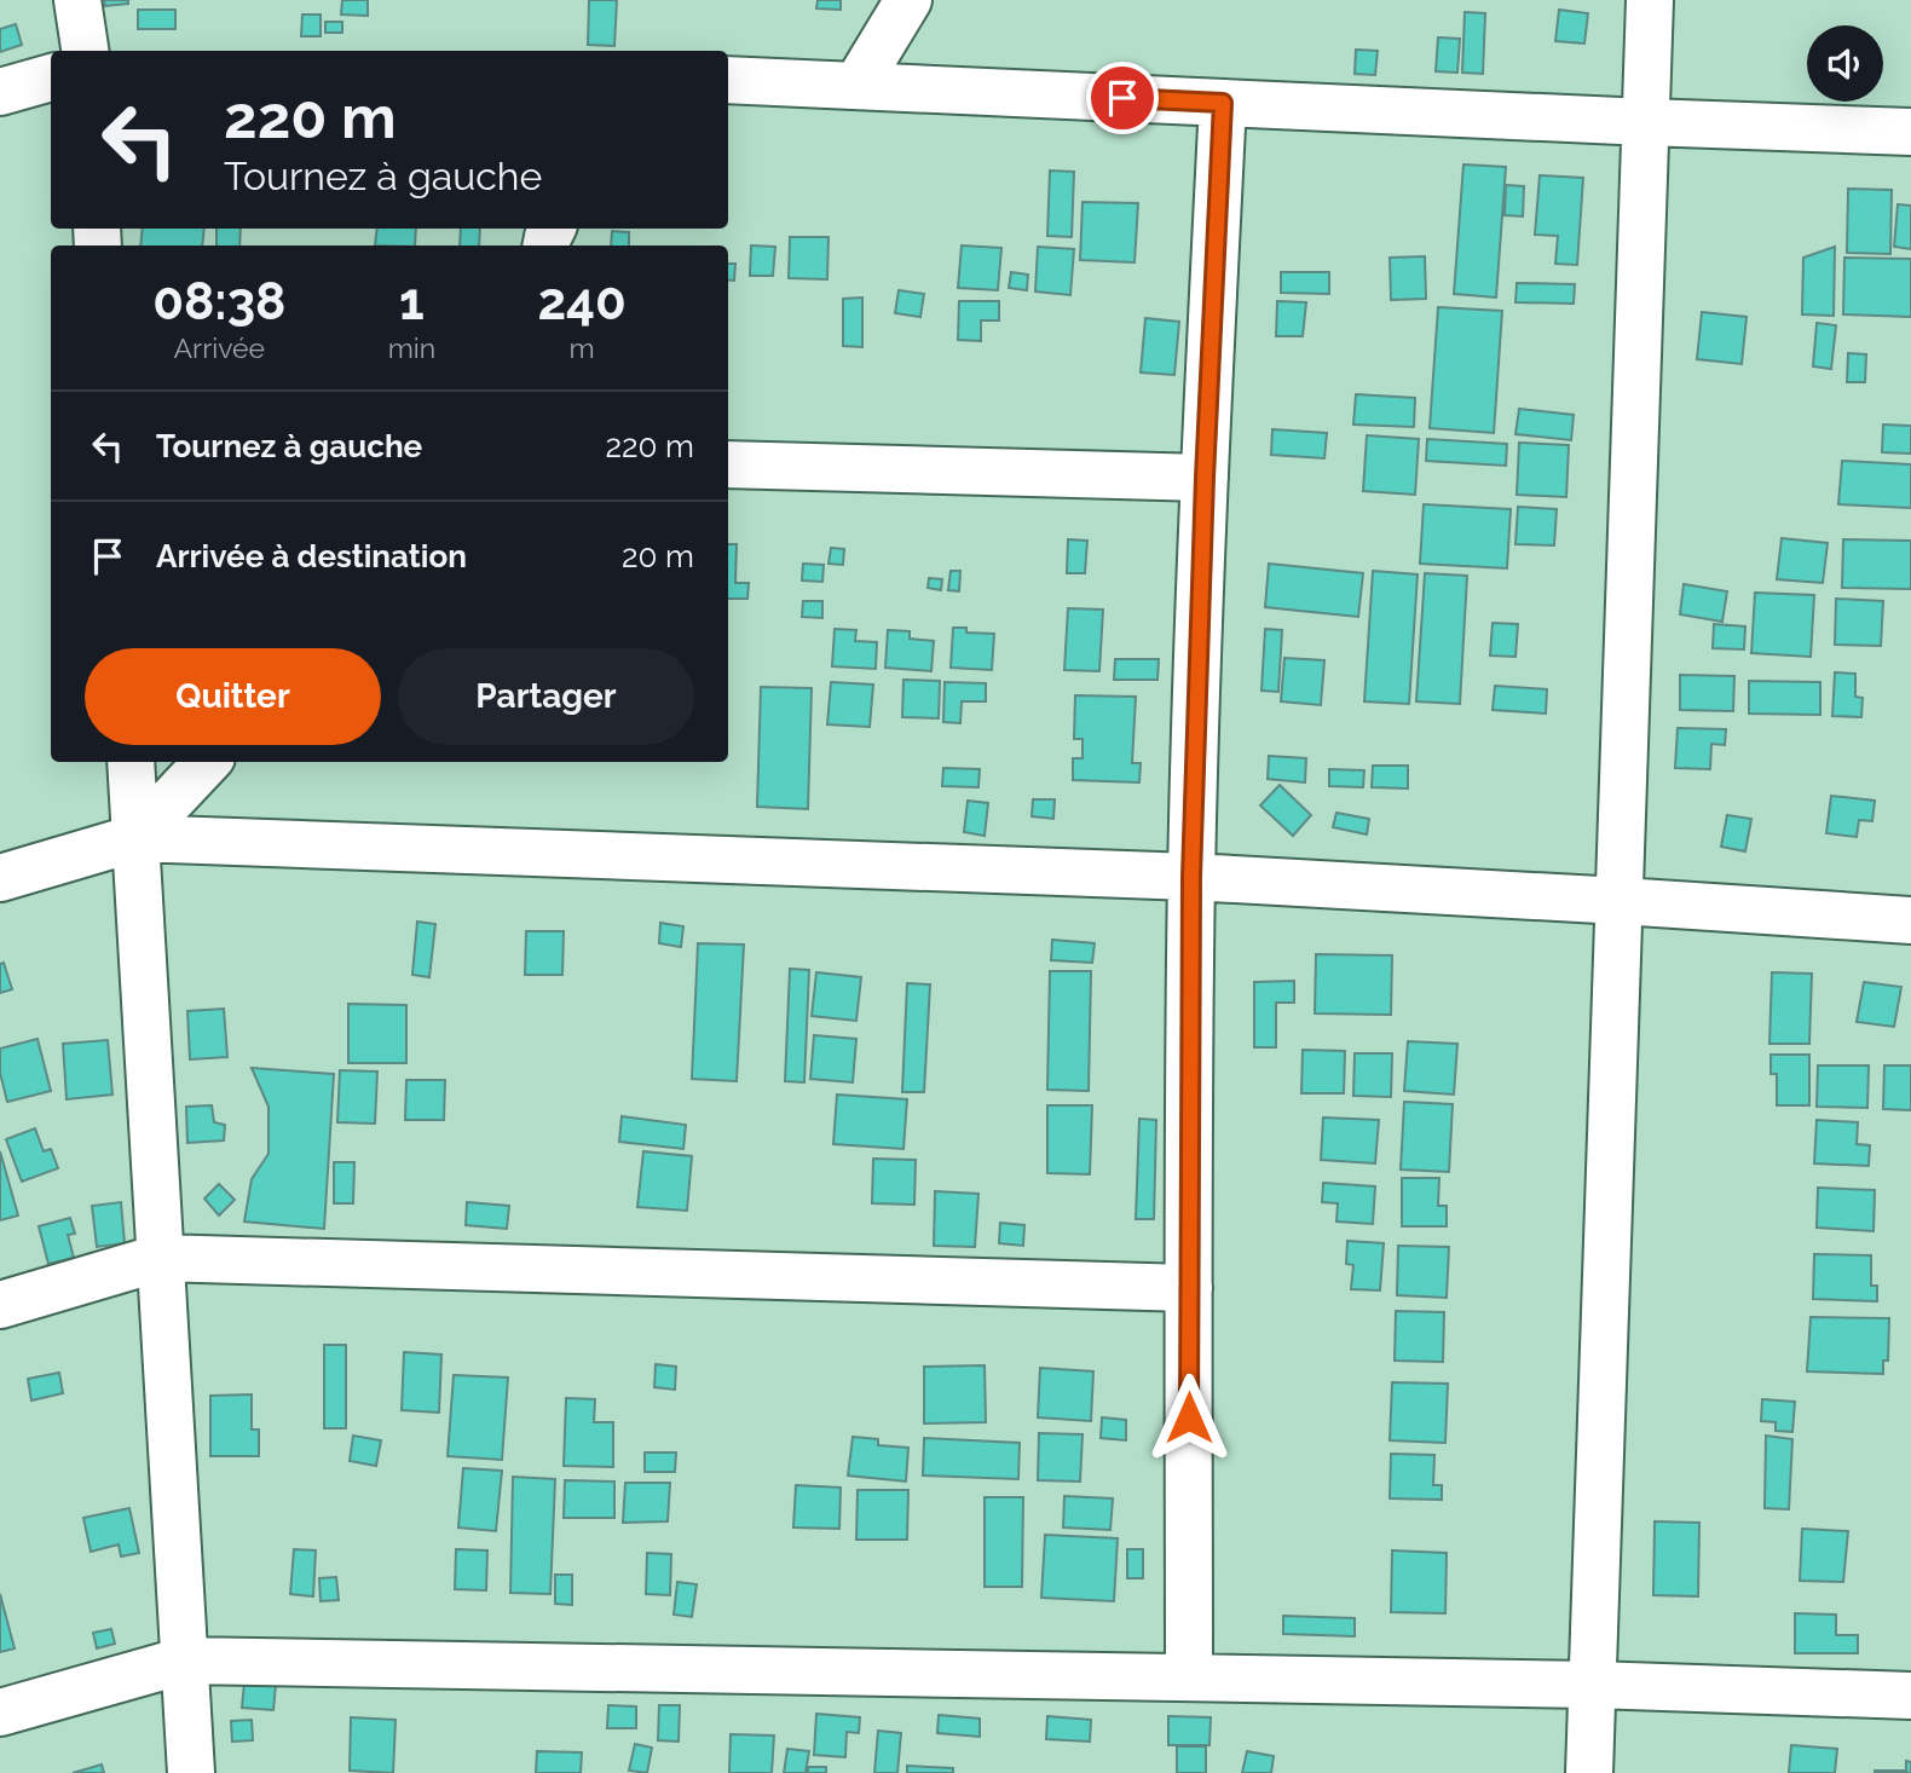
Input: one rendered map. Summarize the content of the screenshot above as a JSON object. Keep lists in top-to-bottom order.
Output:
{
  "page": {
    "turn": ["220 m", "Tournez à gauche"],
    "eta": [
      "08:38",
      "Arrivée",
      "1",
      "min",
      "240",
      "m"
    ],
    "list": [
      {
        "name": "Tournez à gauche",
        "value": "220 m"
      },
      {
        "name": "Arrivée à destination",
        "value": "20 m"
      }
    ],
    "buttons": ["Quitter", "Partager"]
  }
}
